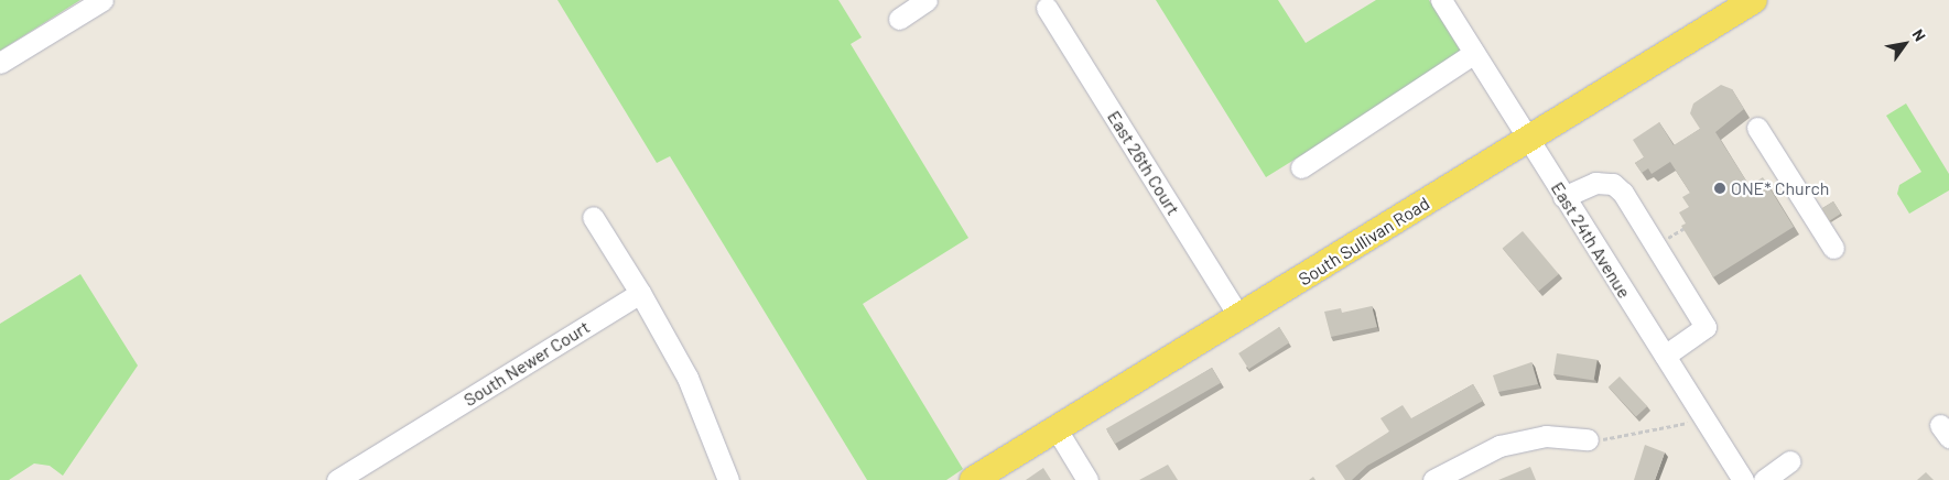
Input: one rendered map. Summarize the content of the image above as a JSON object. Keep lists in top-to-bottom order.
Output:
{
  "streets": {
    "main road": ["South Sullivan Road"],
    "street": ["East 26th Court", "East 24th Avenue", "South Newer Court"]
  },
  "crossings": [
    ["East 26th Court", "South Sullivan Road"],
    ["East 24th Avenue", "South Sullivan Road"]
  ],
  "places": ["ONE* Church"],
  "north": "top right"
}
